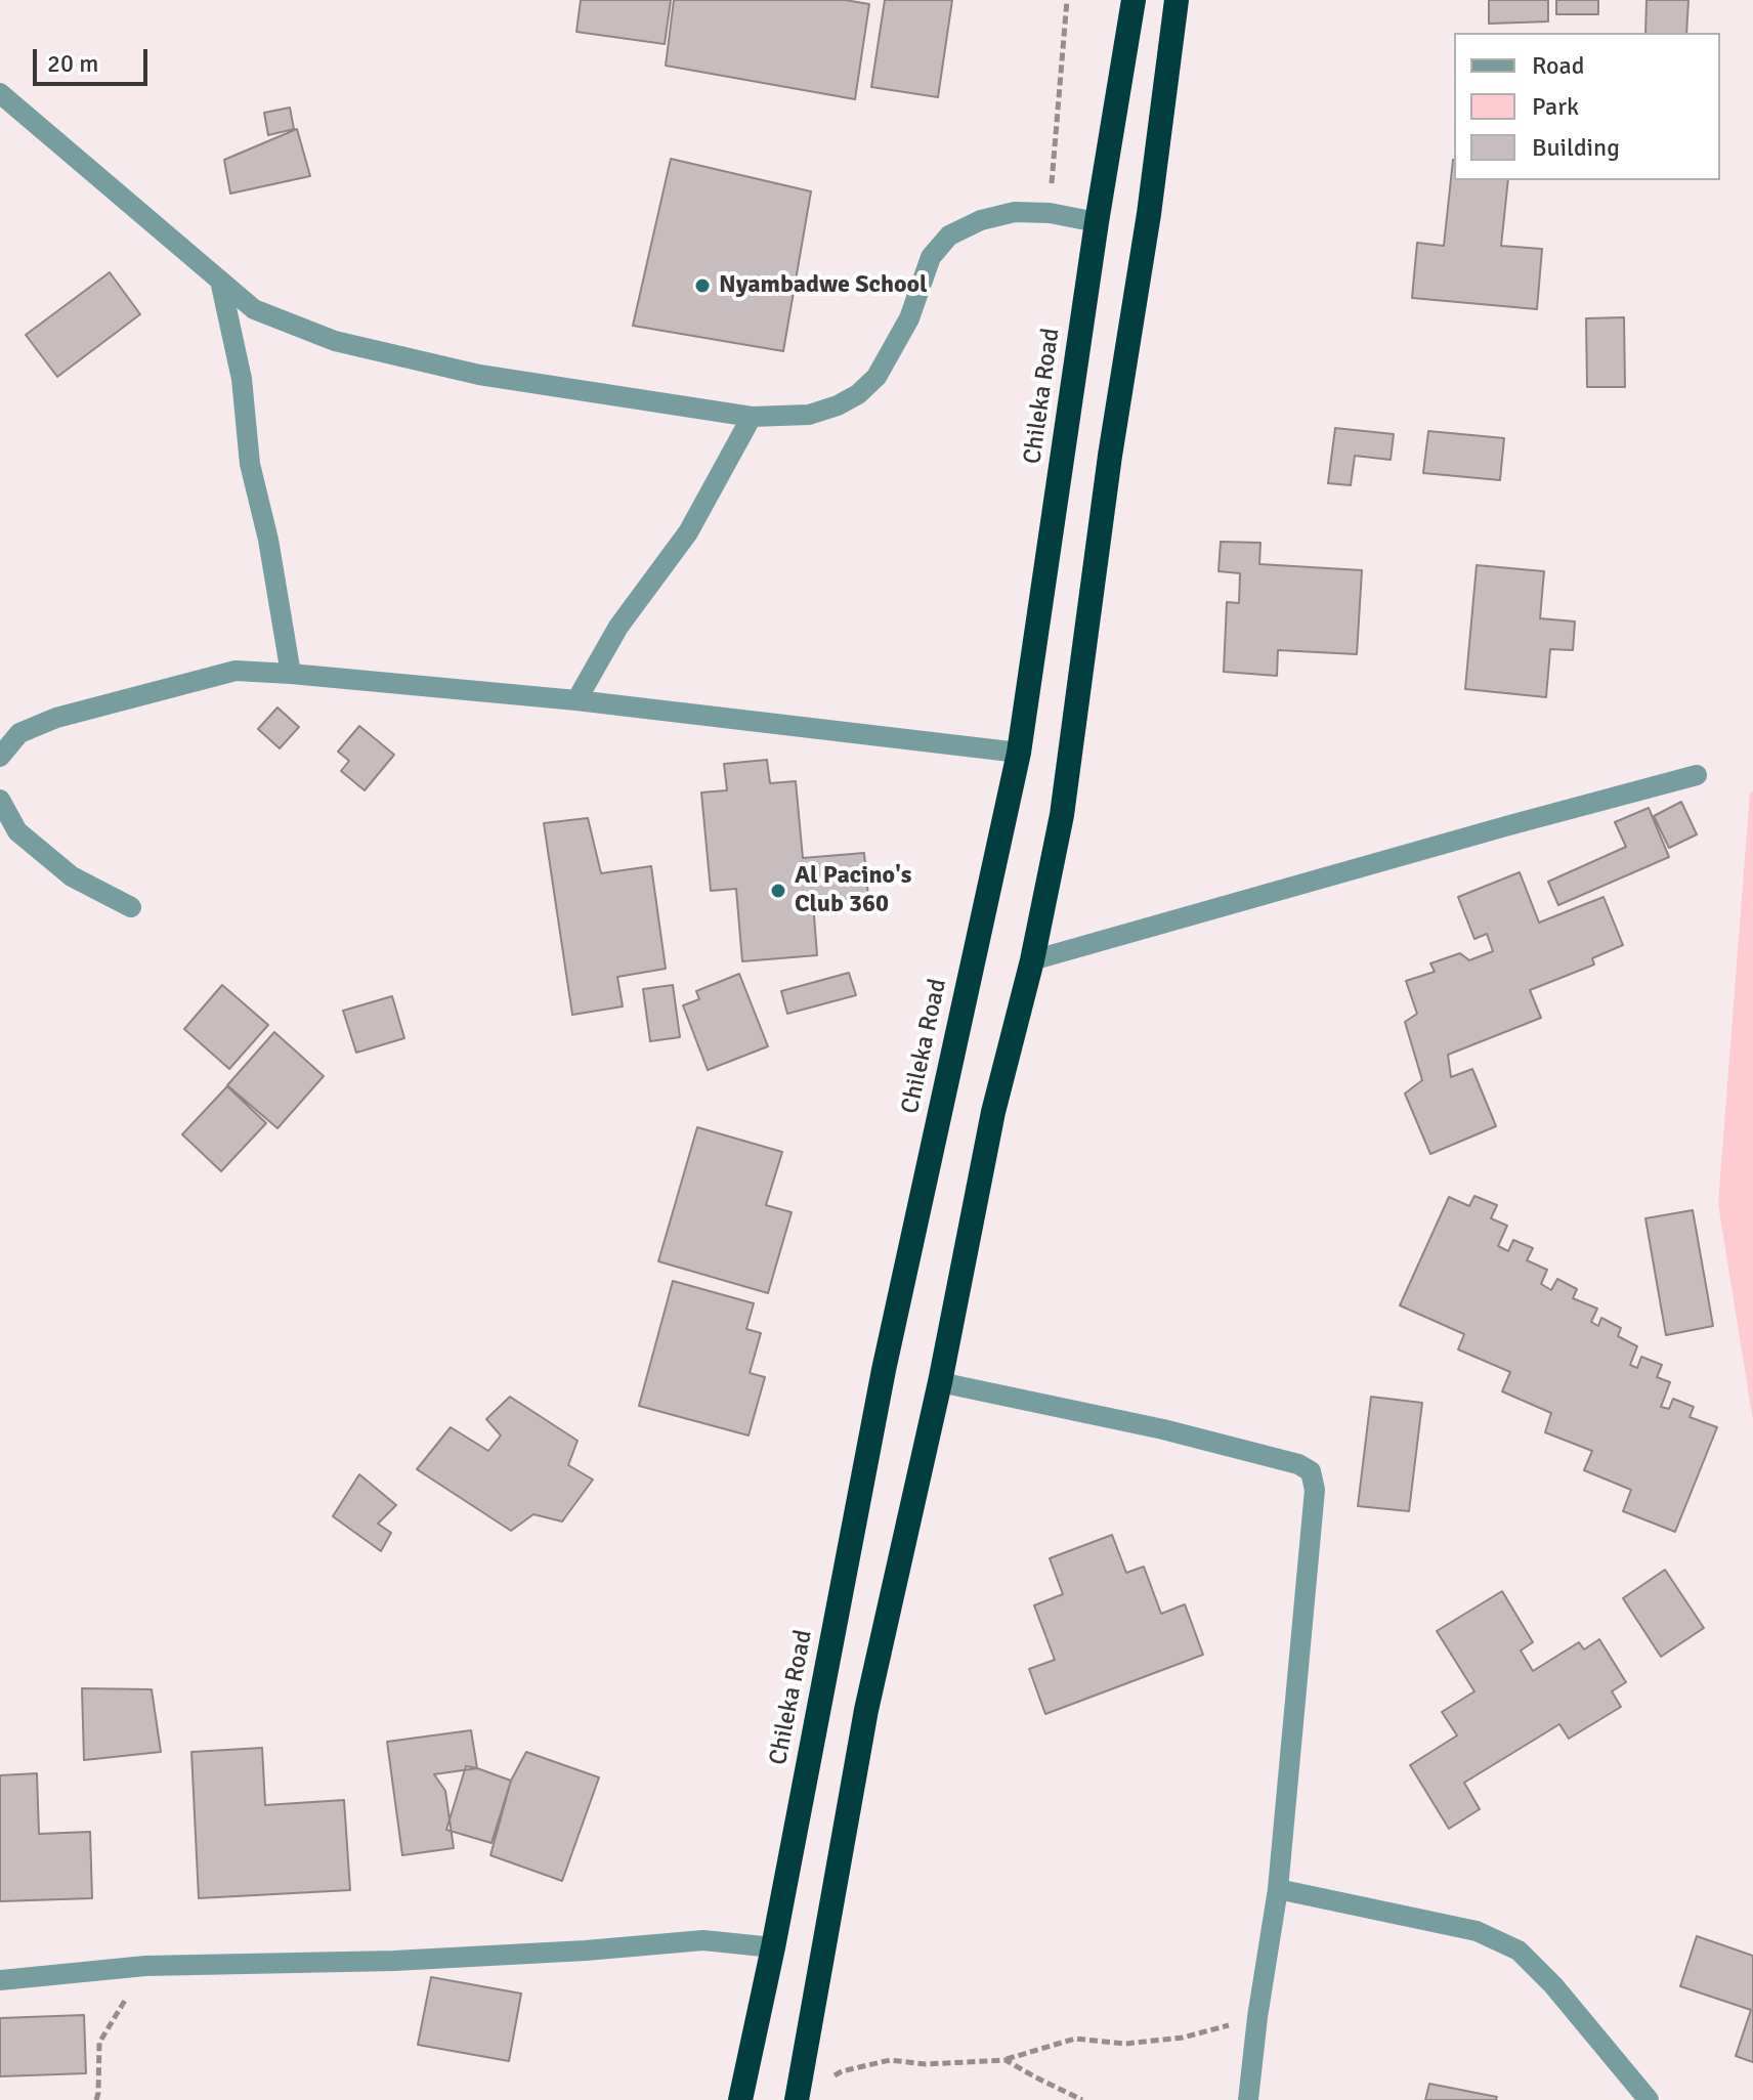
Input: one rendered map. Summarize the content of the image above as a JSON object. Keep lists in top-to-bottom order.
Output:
{
  "streets": {
    "highway": ["Chileka Road"]
  },
  "places": ["Nyambadwe School", "Al Pacino's Club 360"],
  "legend": ["Road", "Park", "Building"],
  "scale_bar": "20 m"
}
